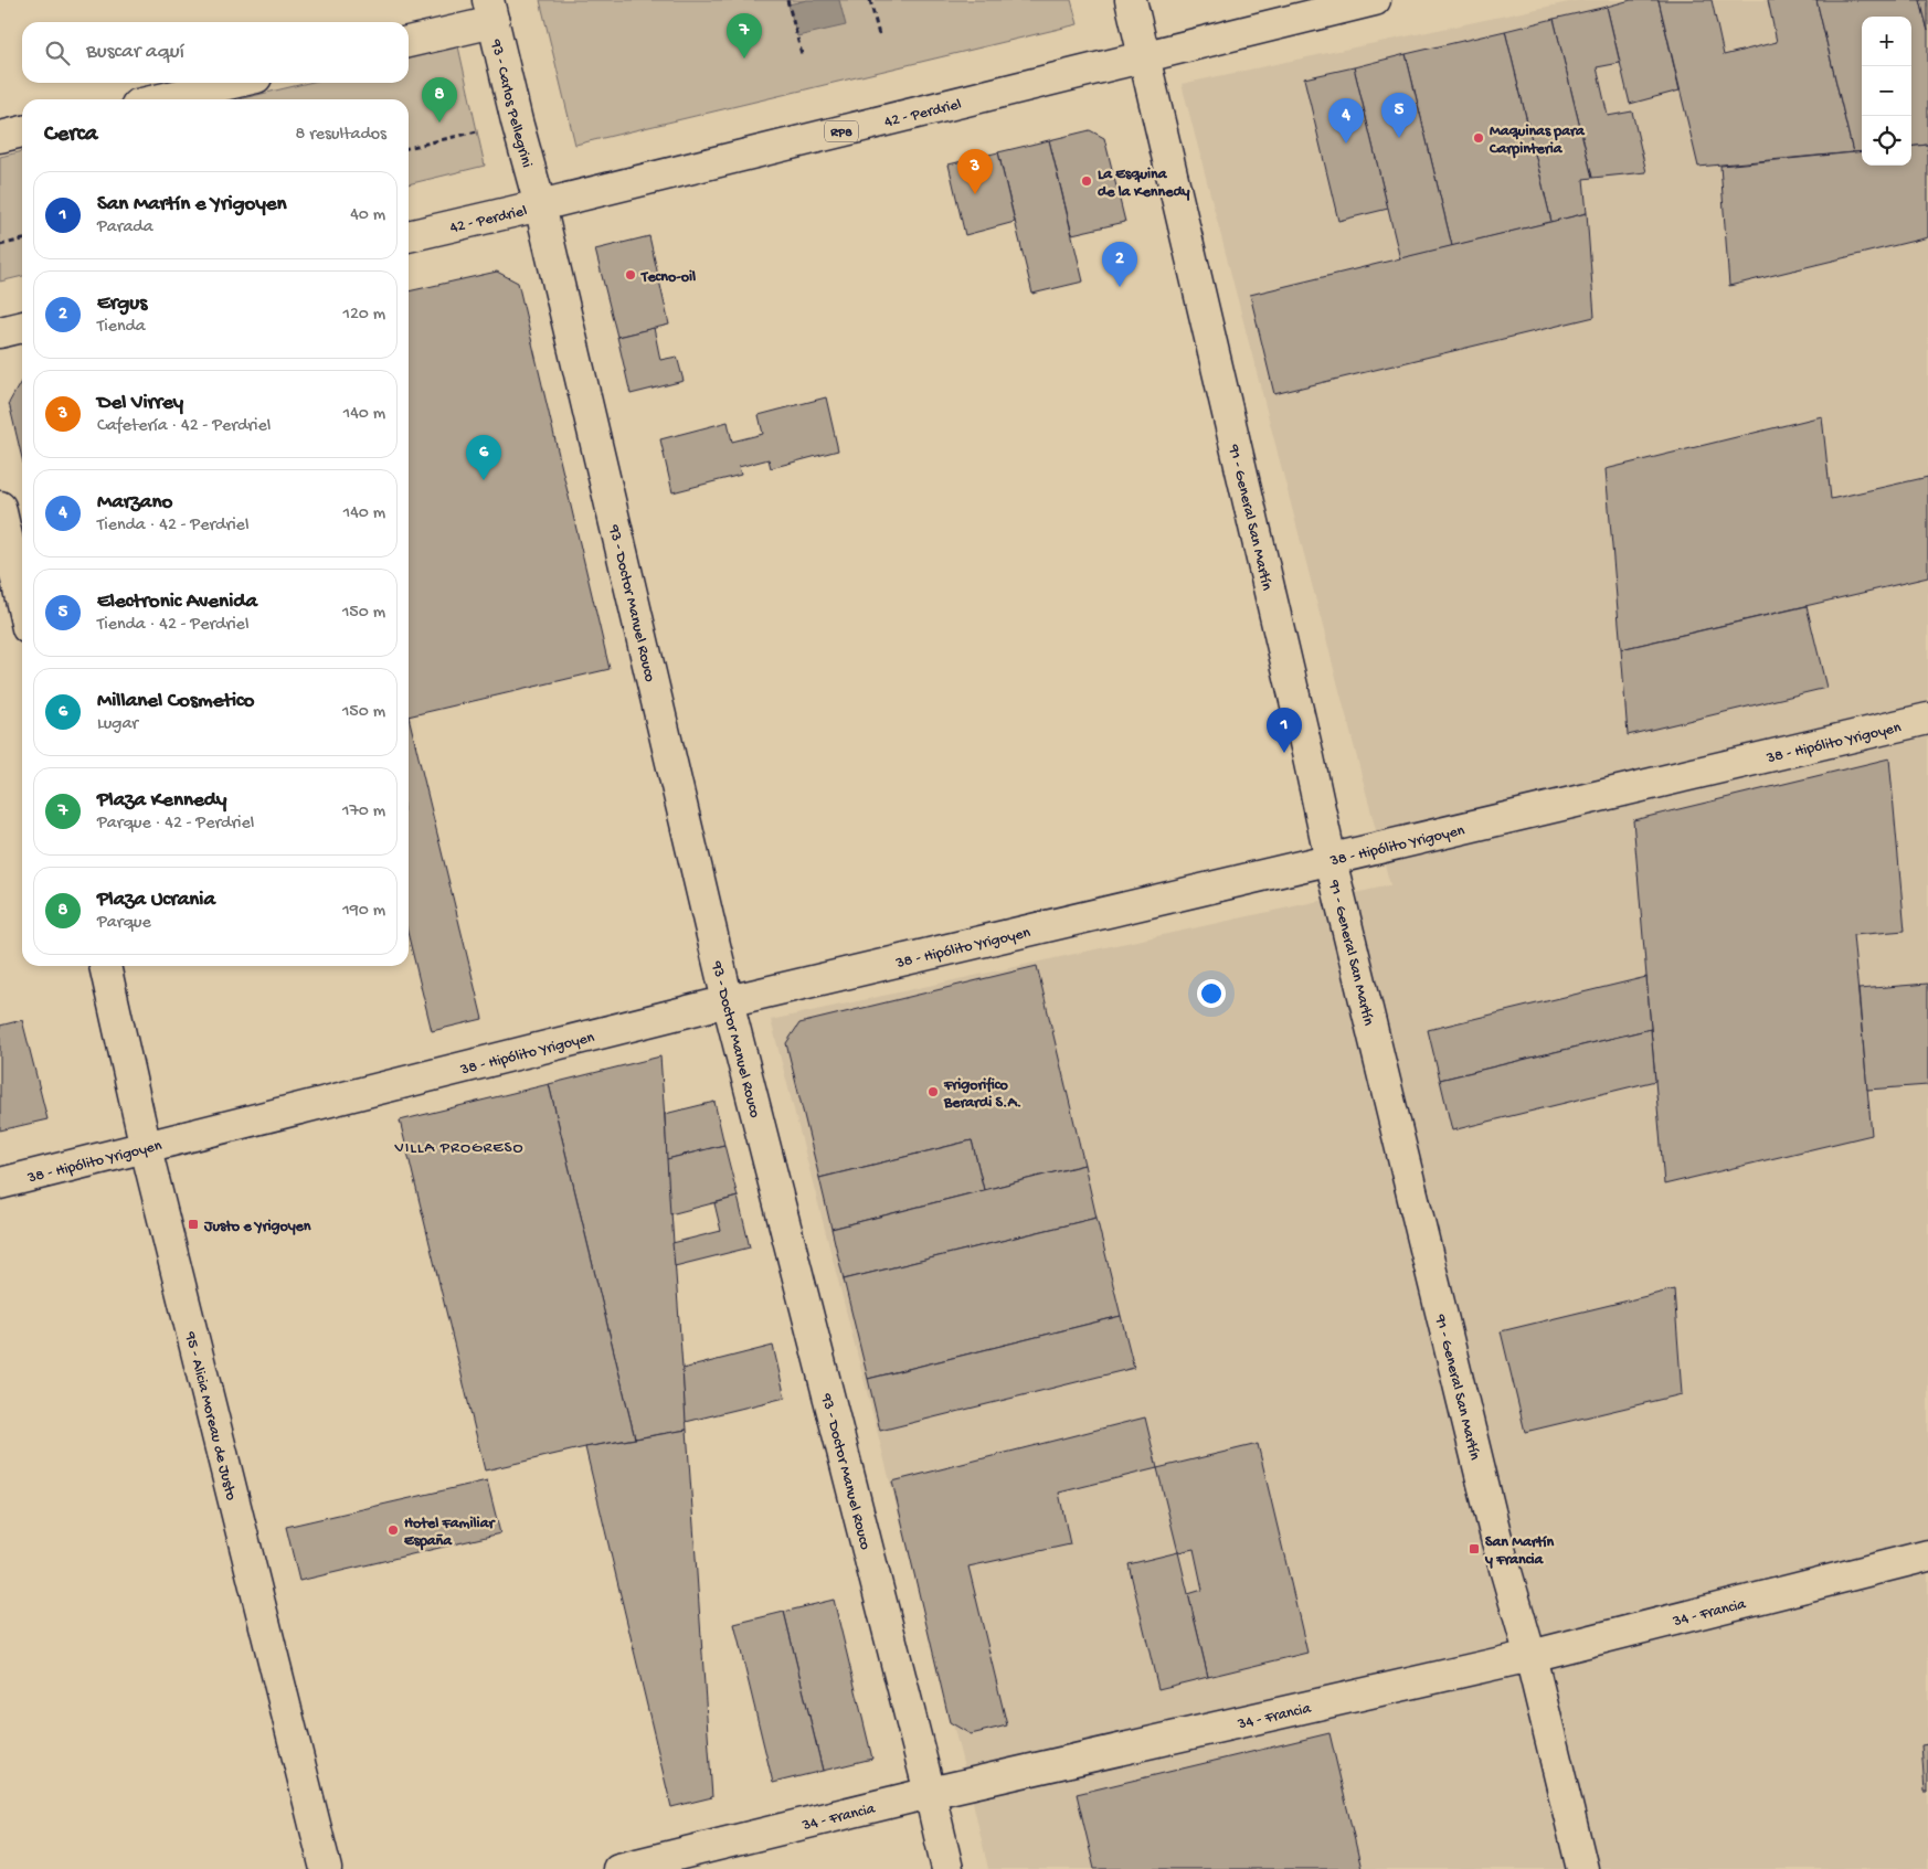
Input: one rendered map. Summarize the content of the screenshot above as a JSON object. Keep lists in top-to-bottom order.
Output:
{
  "streets": {
    "street": [
      "93 - Carlos Pellegrini",
      "42 - Perdriel",
      "RP8",
      "91 - General San Martín",
      "93 - Doctor Manuel Rouco",
      "38 - Hipólito Yrigoyen",
      "95 - Alicia Moreau de Justo",
      "34 - Francia"
    ]
  },
  "crossings": [
    ["93 - Carlos Pellegrini", "42 - Perdriel"],
    ["93 - Carlos Pellegrini", "93 - Doctor Manuel Rouco"],
    ["42 - Perdriel", "91 - General San Martín"],
    ["42 - Perdriel", "93 - Doctor Manuel Rouco"],
    ["91 - General San Martín", "38 - Hipólito Yrigoyen"],
    ["91 - General San Martín", "34 - Francia"],
    ["93 - Doctor Manuel Rouco", "38 - Hipólito Yrigoyen"],
    ["93 - Doctor Manuel Rouco", "34 - Francia"],
    ["38 - Hipólito Yrigoyen", "95 - Alicia Moreau de Justo"]
  ],
  "districts": ["VILLA PROGRESO"],
  "places": {
    "other": [
      "Maquinas para Carpinteria",
      "La Esquina de la Kennedy",
      "Tecno-oil",
      "Frigorifico Berardi S.A.",
      "Hotel Familiar España"
    ],
    "transit": ["Justo e Yrigoyen", "San Martín y Francia"]
  },
  "page": {
    "pins": [
      "7",
      "8",
      "5",
      "4",
      "3",
      "2",
      "6",
      "1"
    ],
    "map_buttons": ["+", "−"],
    "search": "Buscar aquí",
    "heading": ["Cerca", "8 resultados"],
    "list": [
      {
        "mark": "1",
        "name": "San Martín e Yrigoyen",
        "note": "Parada",
        "value": "40 m"
      },
      {
        "mark": "2",
        "name": "Ergus",
        "note": "Tienda",
        "value": "120 m"
      },
      {
        "mark": "3",
        "name": "Del Virrey",
        "note": "Cafetería · 42 - Perdriel",
        "value": "140 m"
      },
      {
        "mark": "4",
        "name": "Marzano",
        "note": "Tienda · 42 - Perdriel",
        "value": "140 m"
      },
      {
        "mark": "5",
        "name": "Electronic Avenida",
        "note": "Tienda · 42 - Perdriel",
        "value": "150 m"
      },
      {
        "mark": "6",
        "name": "Millanel Cosmetico",
        "note": "Lugar",
        "value": "150 m"
      },
      {
        "mark": "7",
        "name": "Plaza Kennedy",
        "note": "Parque · 42 - Perdriel",
        "value": "170 m"
      },
      {
        "mark": "8",
        "name": "Plaza Ucrania",
        "note": "Parque",
        "value": "190 m"
      }
    ]
  }
}
